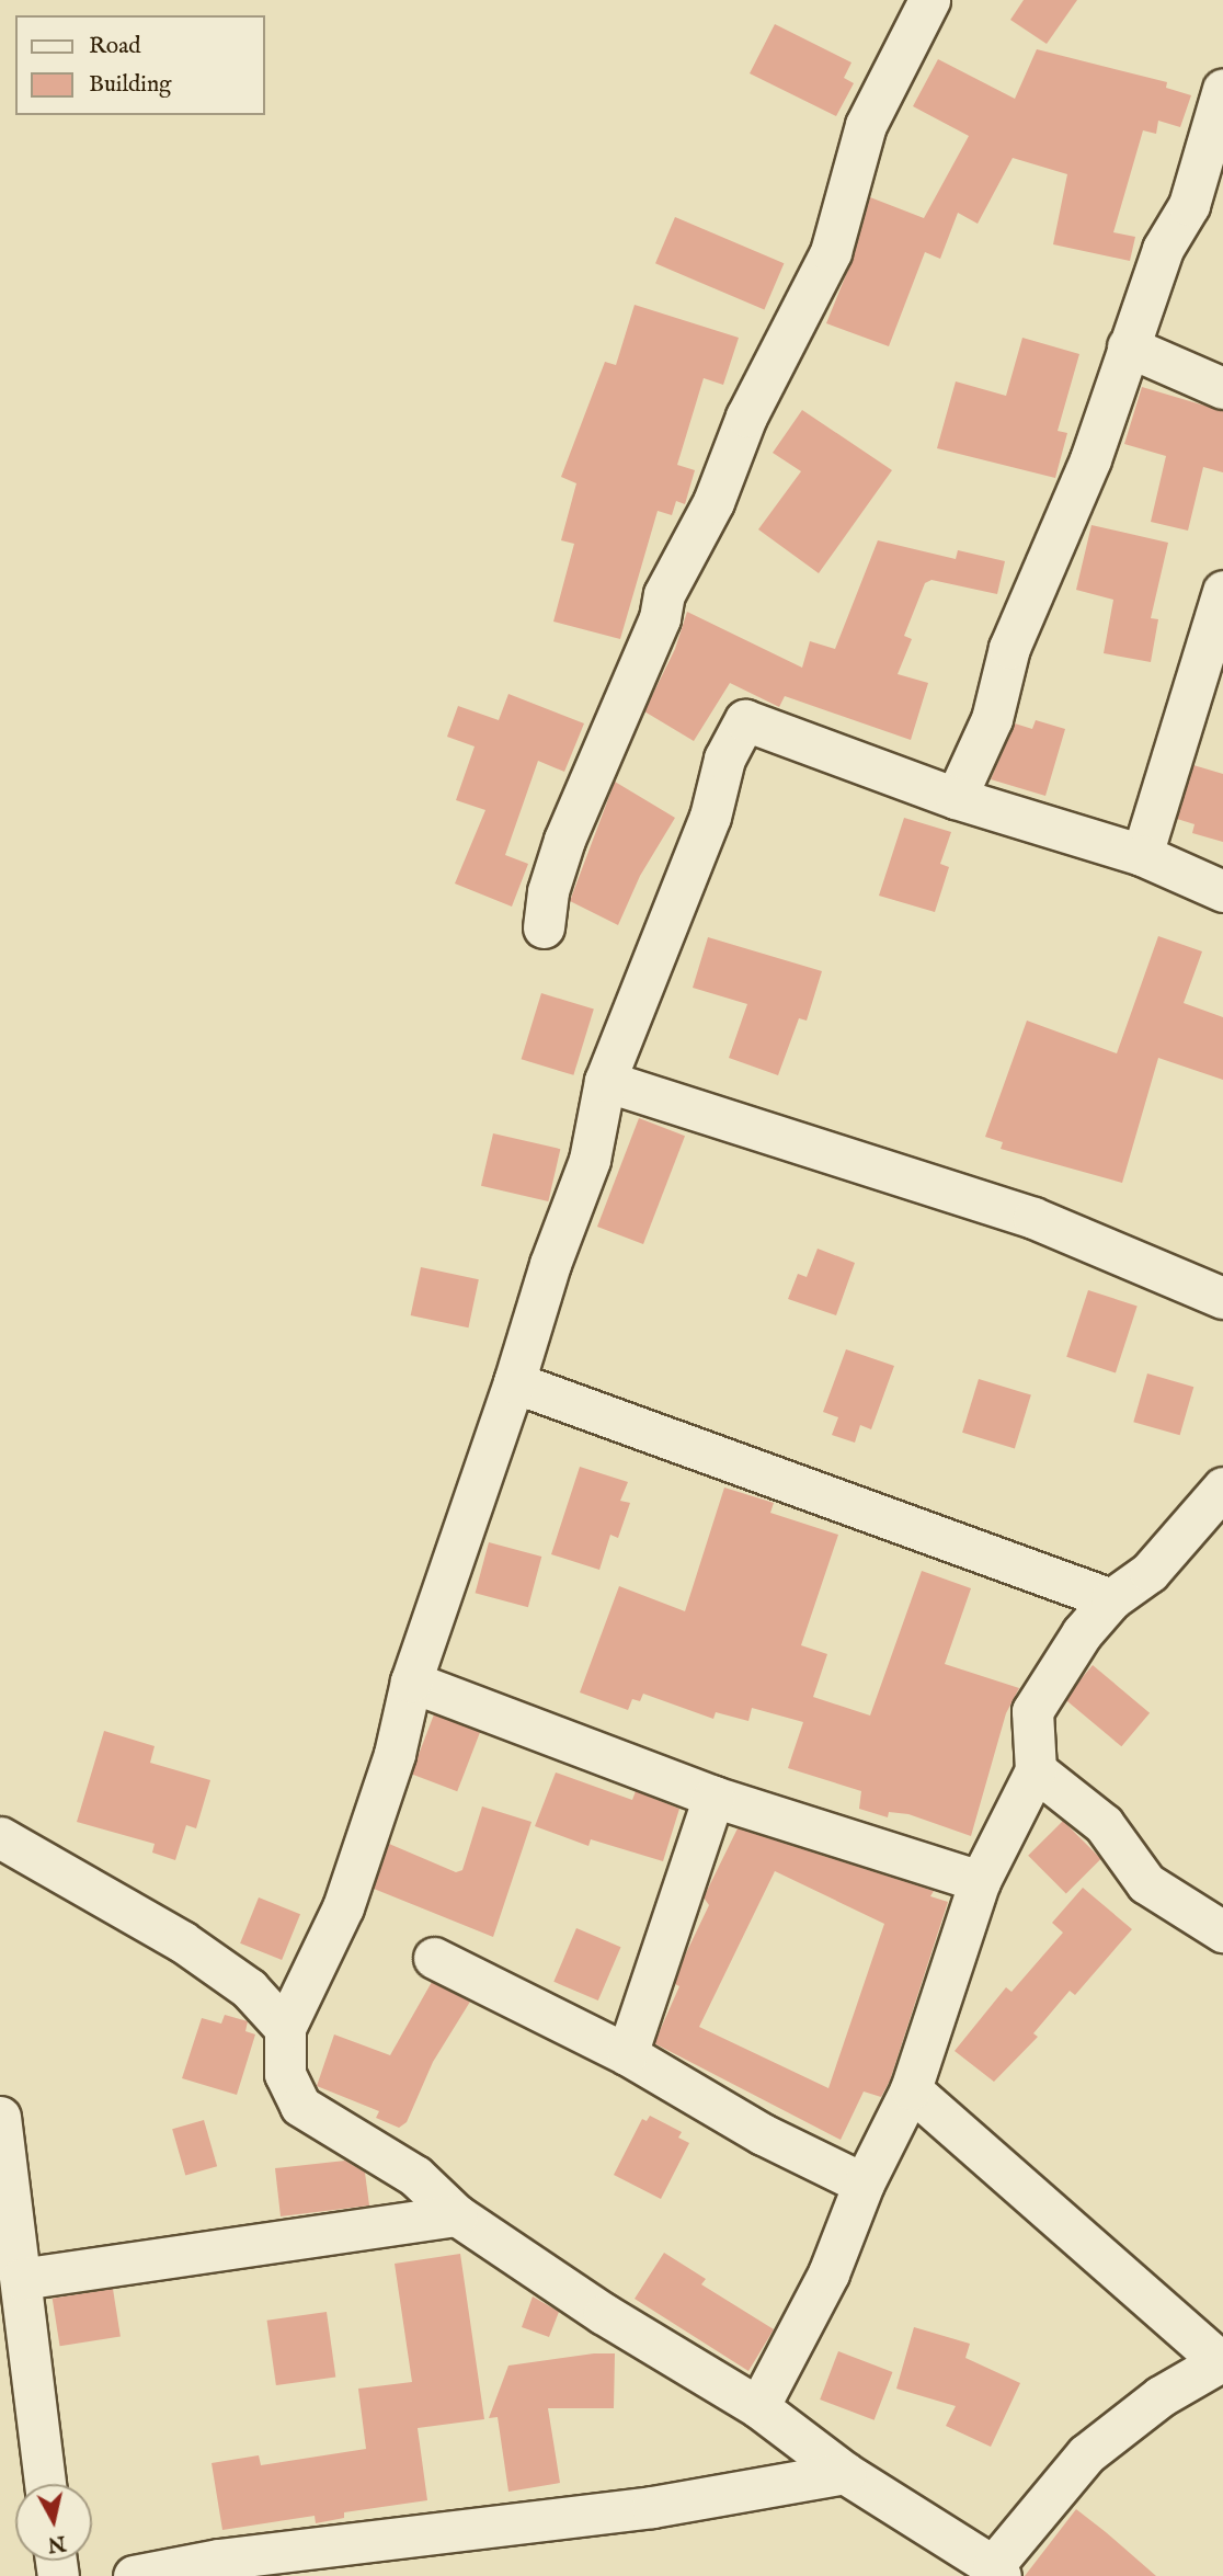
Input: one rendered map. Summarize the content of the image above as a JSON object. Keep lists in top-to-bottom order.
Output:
{
  "legend": ["Road", "Building"],
  "north": "bottom"
}
